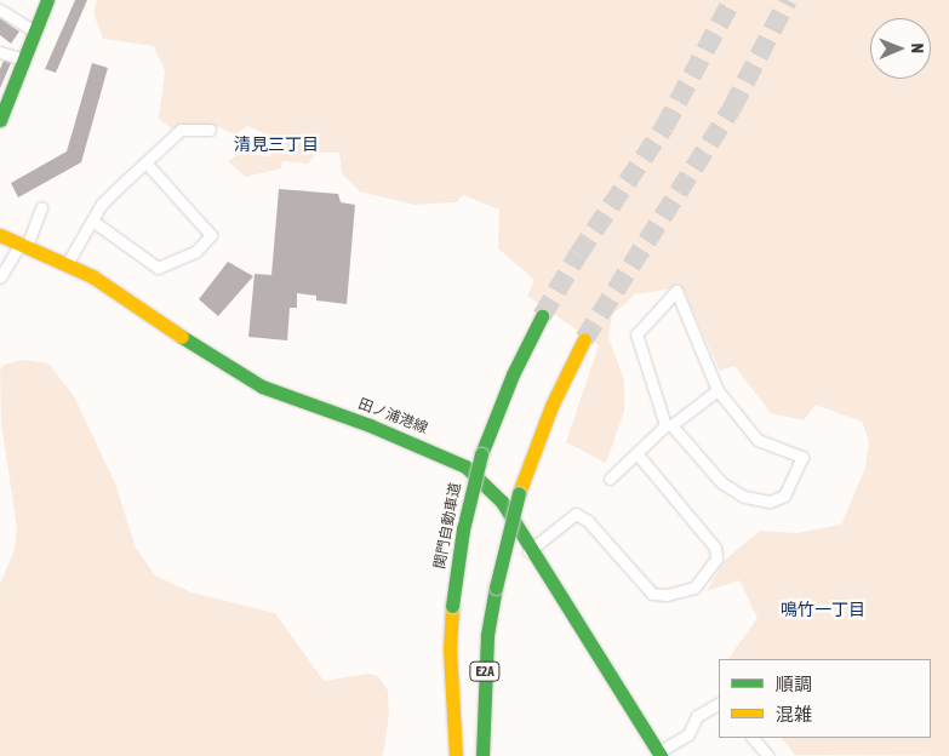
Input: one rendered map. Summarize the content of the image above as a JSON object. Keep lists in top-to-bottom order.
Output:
{
  "streets": {
    "main road": ["田ノ浦港線", "関門自動車道", "E2A"]
  },
  "districts": ["清見三丁目", "鳴竹一丁目"],
  "legend": ["順調", "混雑"],
  "north": "right"
}
